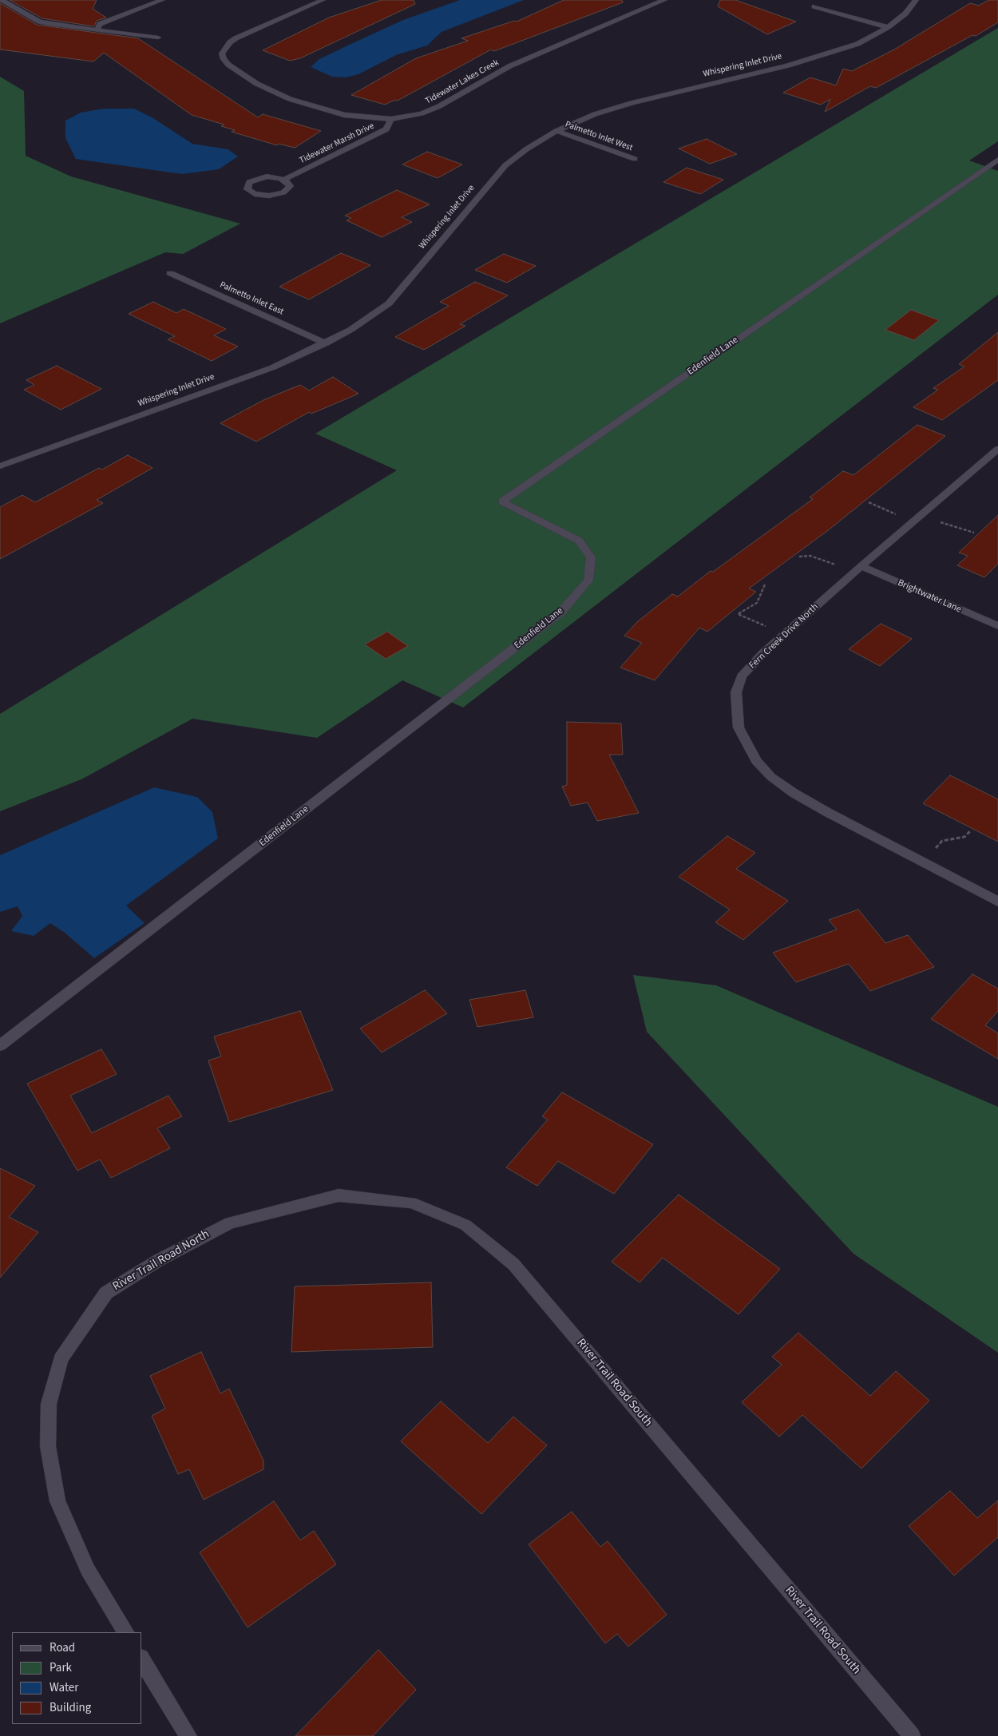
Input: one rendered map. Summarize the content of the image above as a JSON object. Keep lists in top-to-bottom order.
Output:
{
  "streets": {
    "street": [
      "Whispering Inlet Drive",
      "Tidewater Lakes Creek",
      "Palmetto Inlet West",
      "Tidewater Marsh Drive",
      "Palmetto Inlet East",
      "Edenfield Lane",
      "Brightwater Lane",
      "Fern Creek Drive North",
      "River Trail Road North",
      "River Trail Road South"
    ]
  },
  "crossings": [
    ["Whispering Inlet Drive", "Palmetto Inlet West"],
    ["Whispering Inlet Drive", "Palmetto Inlet East"],
    ["Tidewater Lakes Creek", "Tidewater Marsh Drive"],
    ["Brightwater Lane", "Fern Creek Drive North"],
    ["River Trail Road North", "River Trail Road South"]
  ],
  "legend": [
    "Road",
    "Park",
    "Water",
    "Building"
  ]
}
